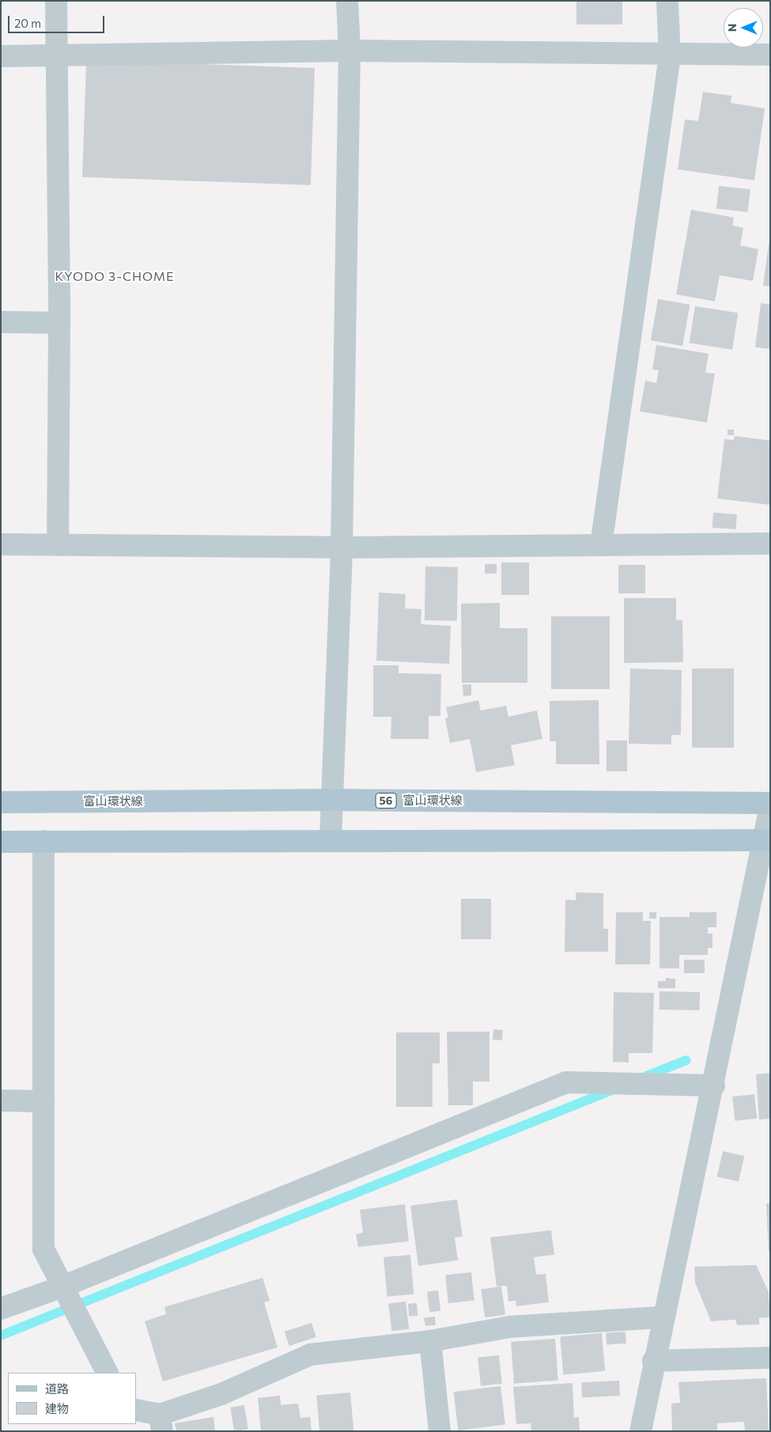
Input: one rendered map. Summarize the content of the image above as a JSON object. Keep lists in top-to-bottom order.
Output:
{
  "streets": {
    "main road": ["56", "富山環状線"]
  },
  "districts": ["KYODO 3-CHOME"],
  "legend": ["道路", "建物"],
  "scale_bar": "20 m",
  "north": "left"
}
